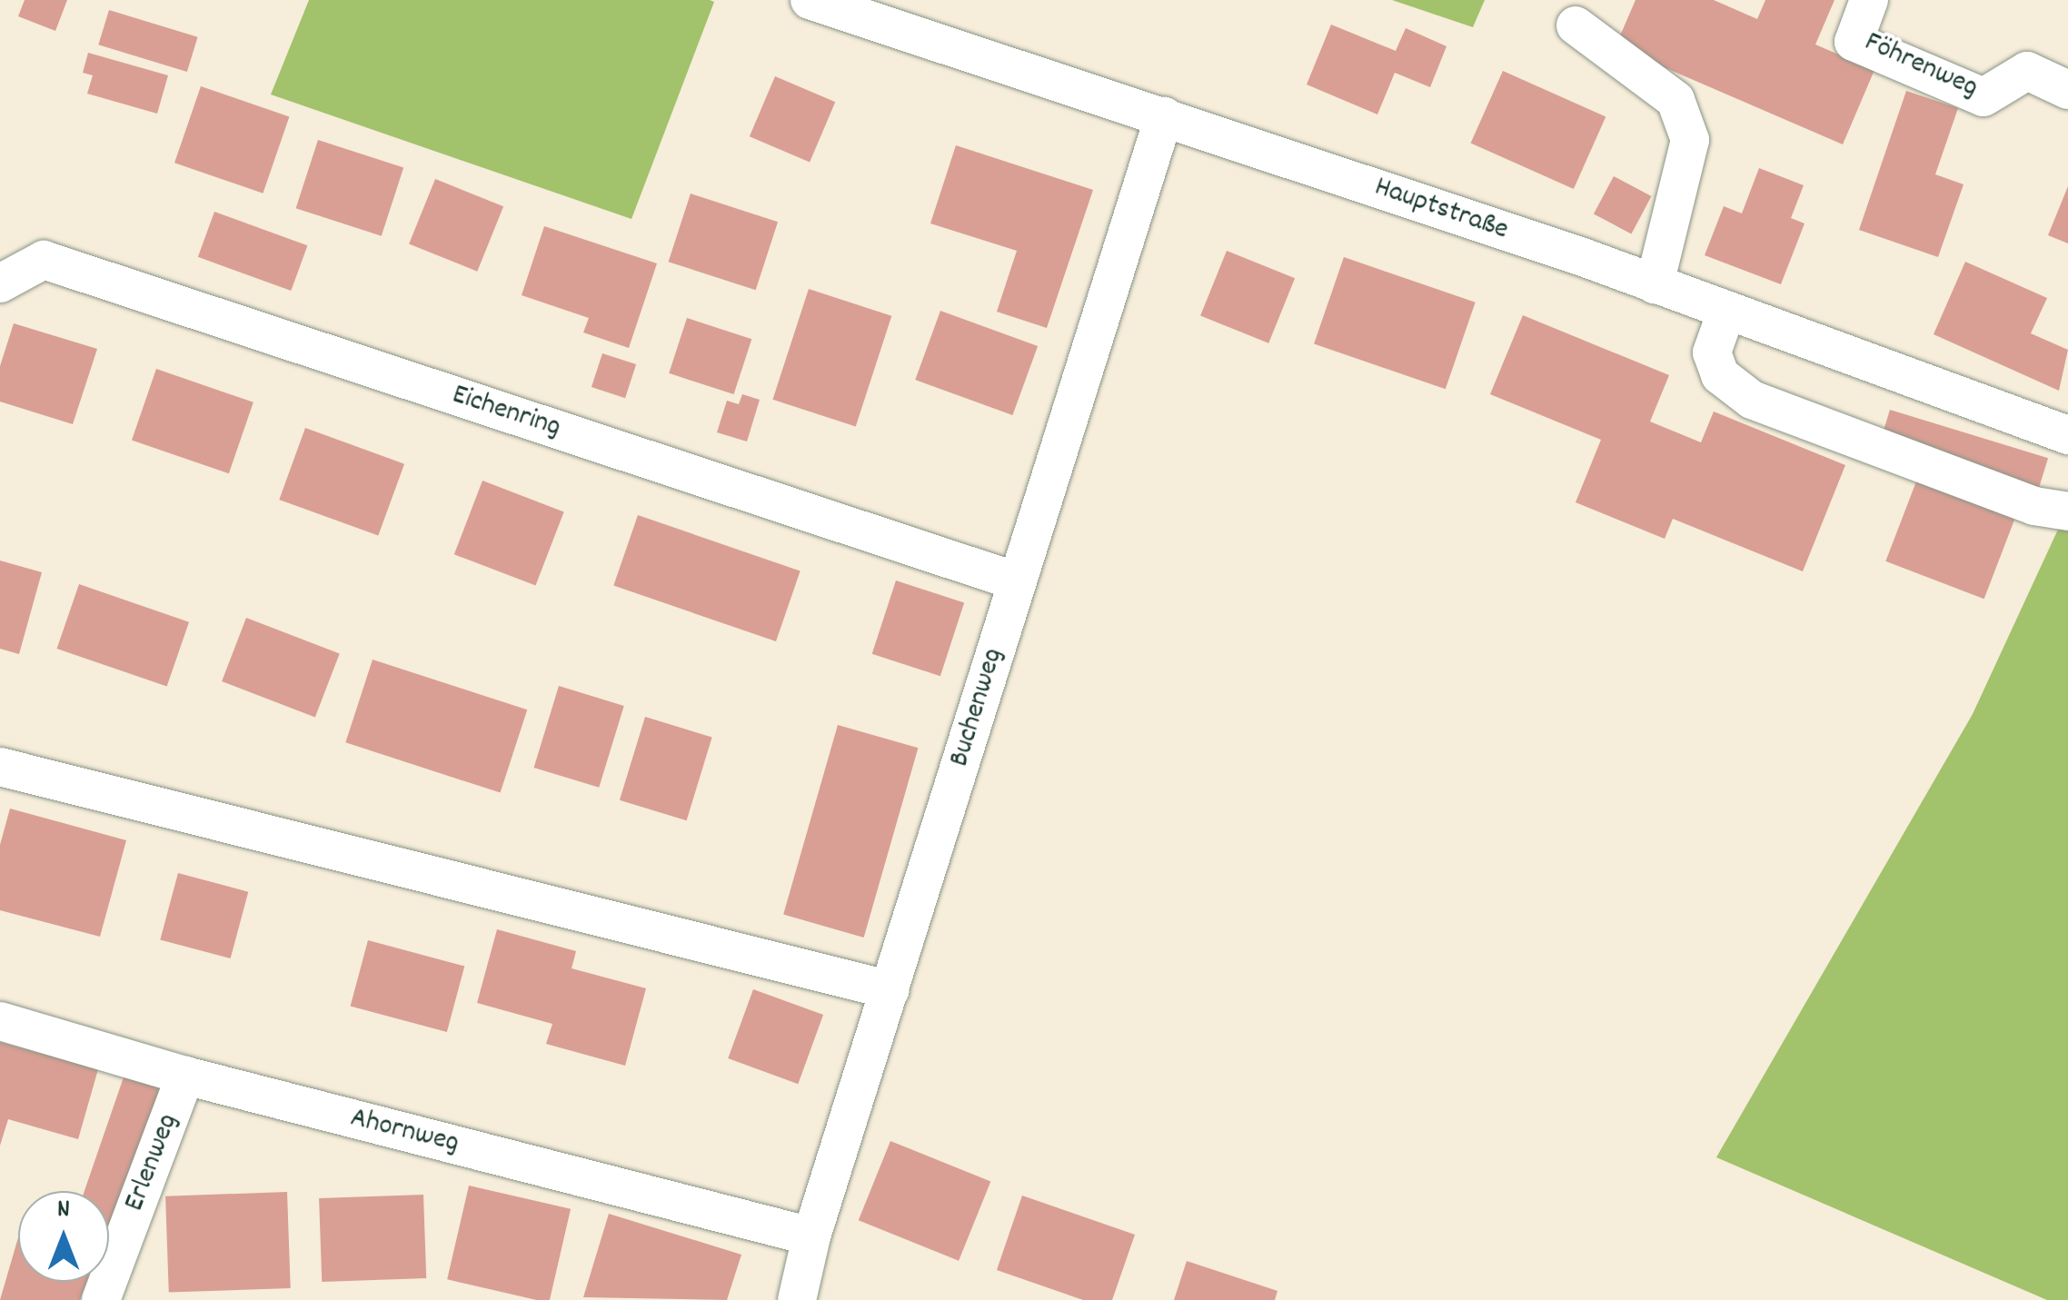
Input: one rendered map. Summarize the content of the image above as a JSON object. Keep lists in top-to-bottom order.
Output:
{
  "streets": {
    "street": [
      "Föhrenweg",
      "Hauptstraße",
      "Eichenring",
      "Buchenweg",
      "Ahornweg",
      "Erlenweg"
    ]
  },
  "crossings": [
    ["Hauptstraße", "Buchenweg"],
    ["Eichenring", "Buchenweg"],
    ["Buchenweg", "Ahornweg"],
    ["Ahornweg", "Erlenweg"]
  ],
  "north": "top"
}
